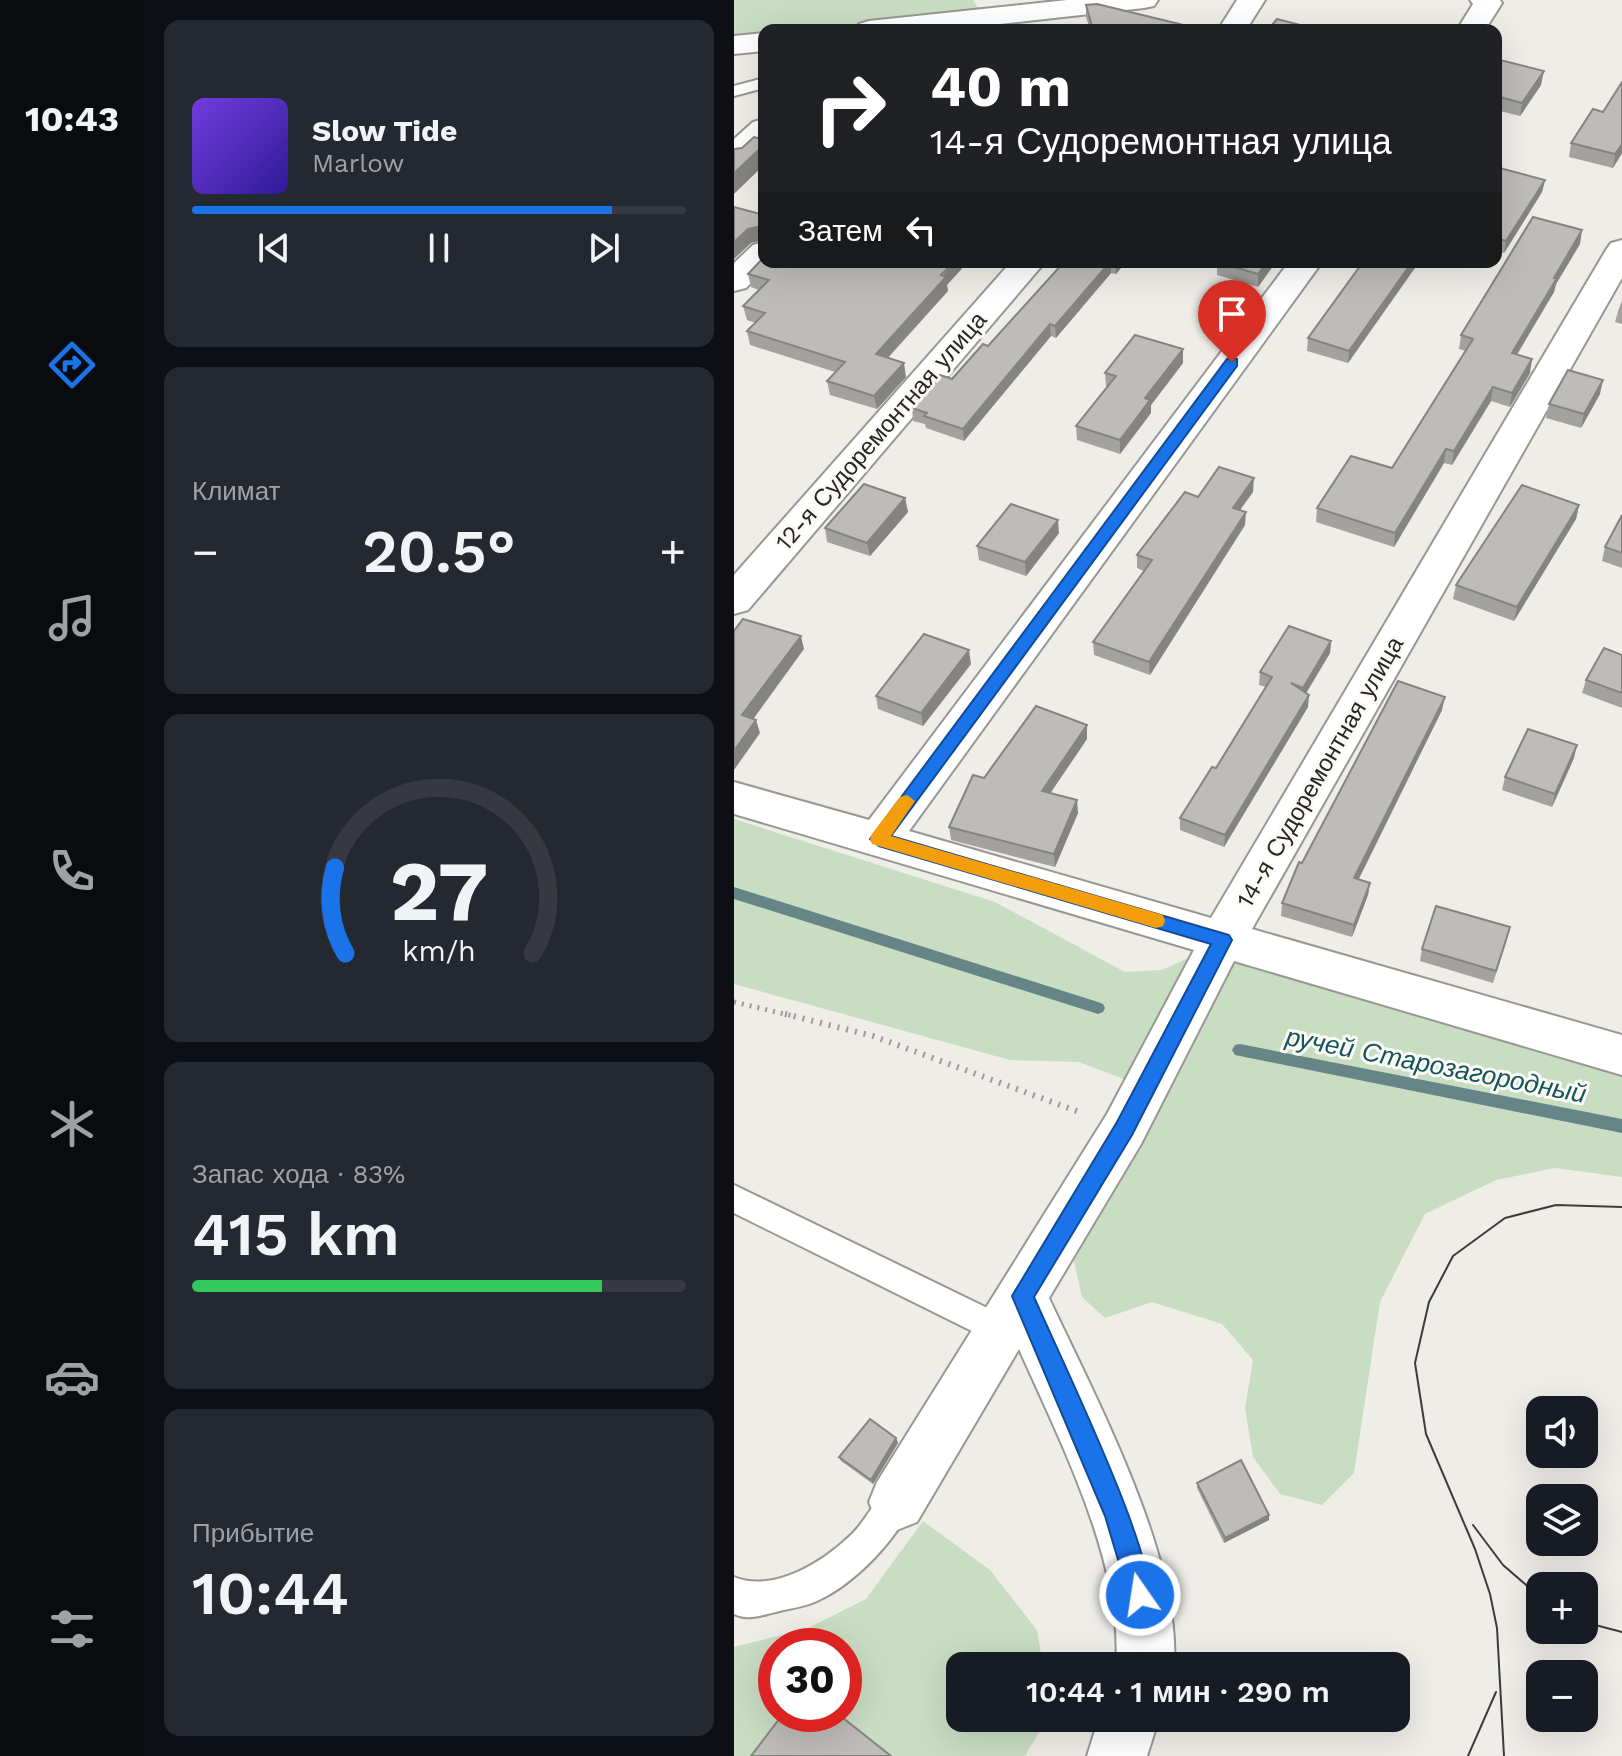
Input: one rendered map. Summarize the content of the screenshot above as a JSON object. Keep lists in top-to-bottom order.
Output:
{
  "streets": {
    "street": ["12-я Судоремонтная улица", "14-я Судоремонтная улица"]
  },
  "water": ["ручей Старозагородный"],
  "page": {
    "tabs": "10:43",
    "turn": ["40 m", "14-я Судоремонтная улица"],
    "song": ["Slow Tide", "Marlow"],
    "then": "Затем",
    "tile": [
      "Климат",
      ["Запас хода · 83%", "415 km"],
      ["Прибытие", "10:44"]
    ],
    "heat": ["−", "20.5°", "+"],
    "map_buttons": ["+", "−"],
    "limit": "30",
    "trip": "10:44 · 1 мин · 290 m",
    "gauge": ["27", "km/h"]
  }
}
